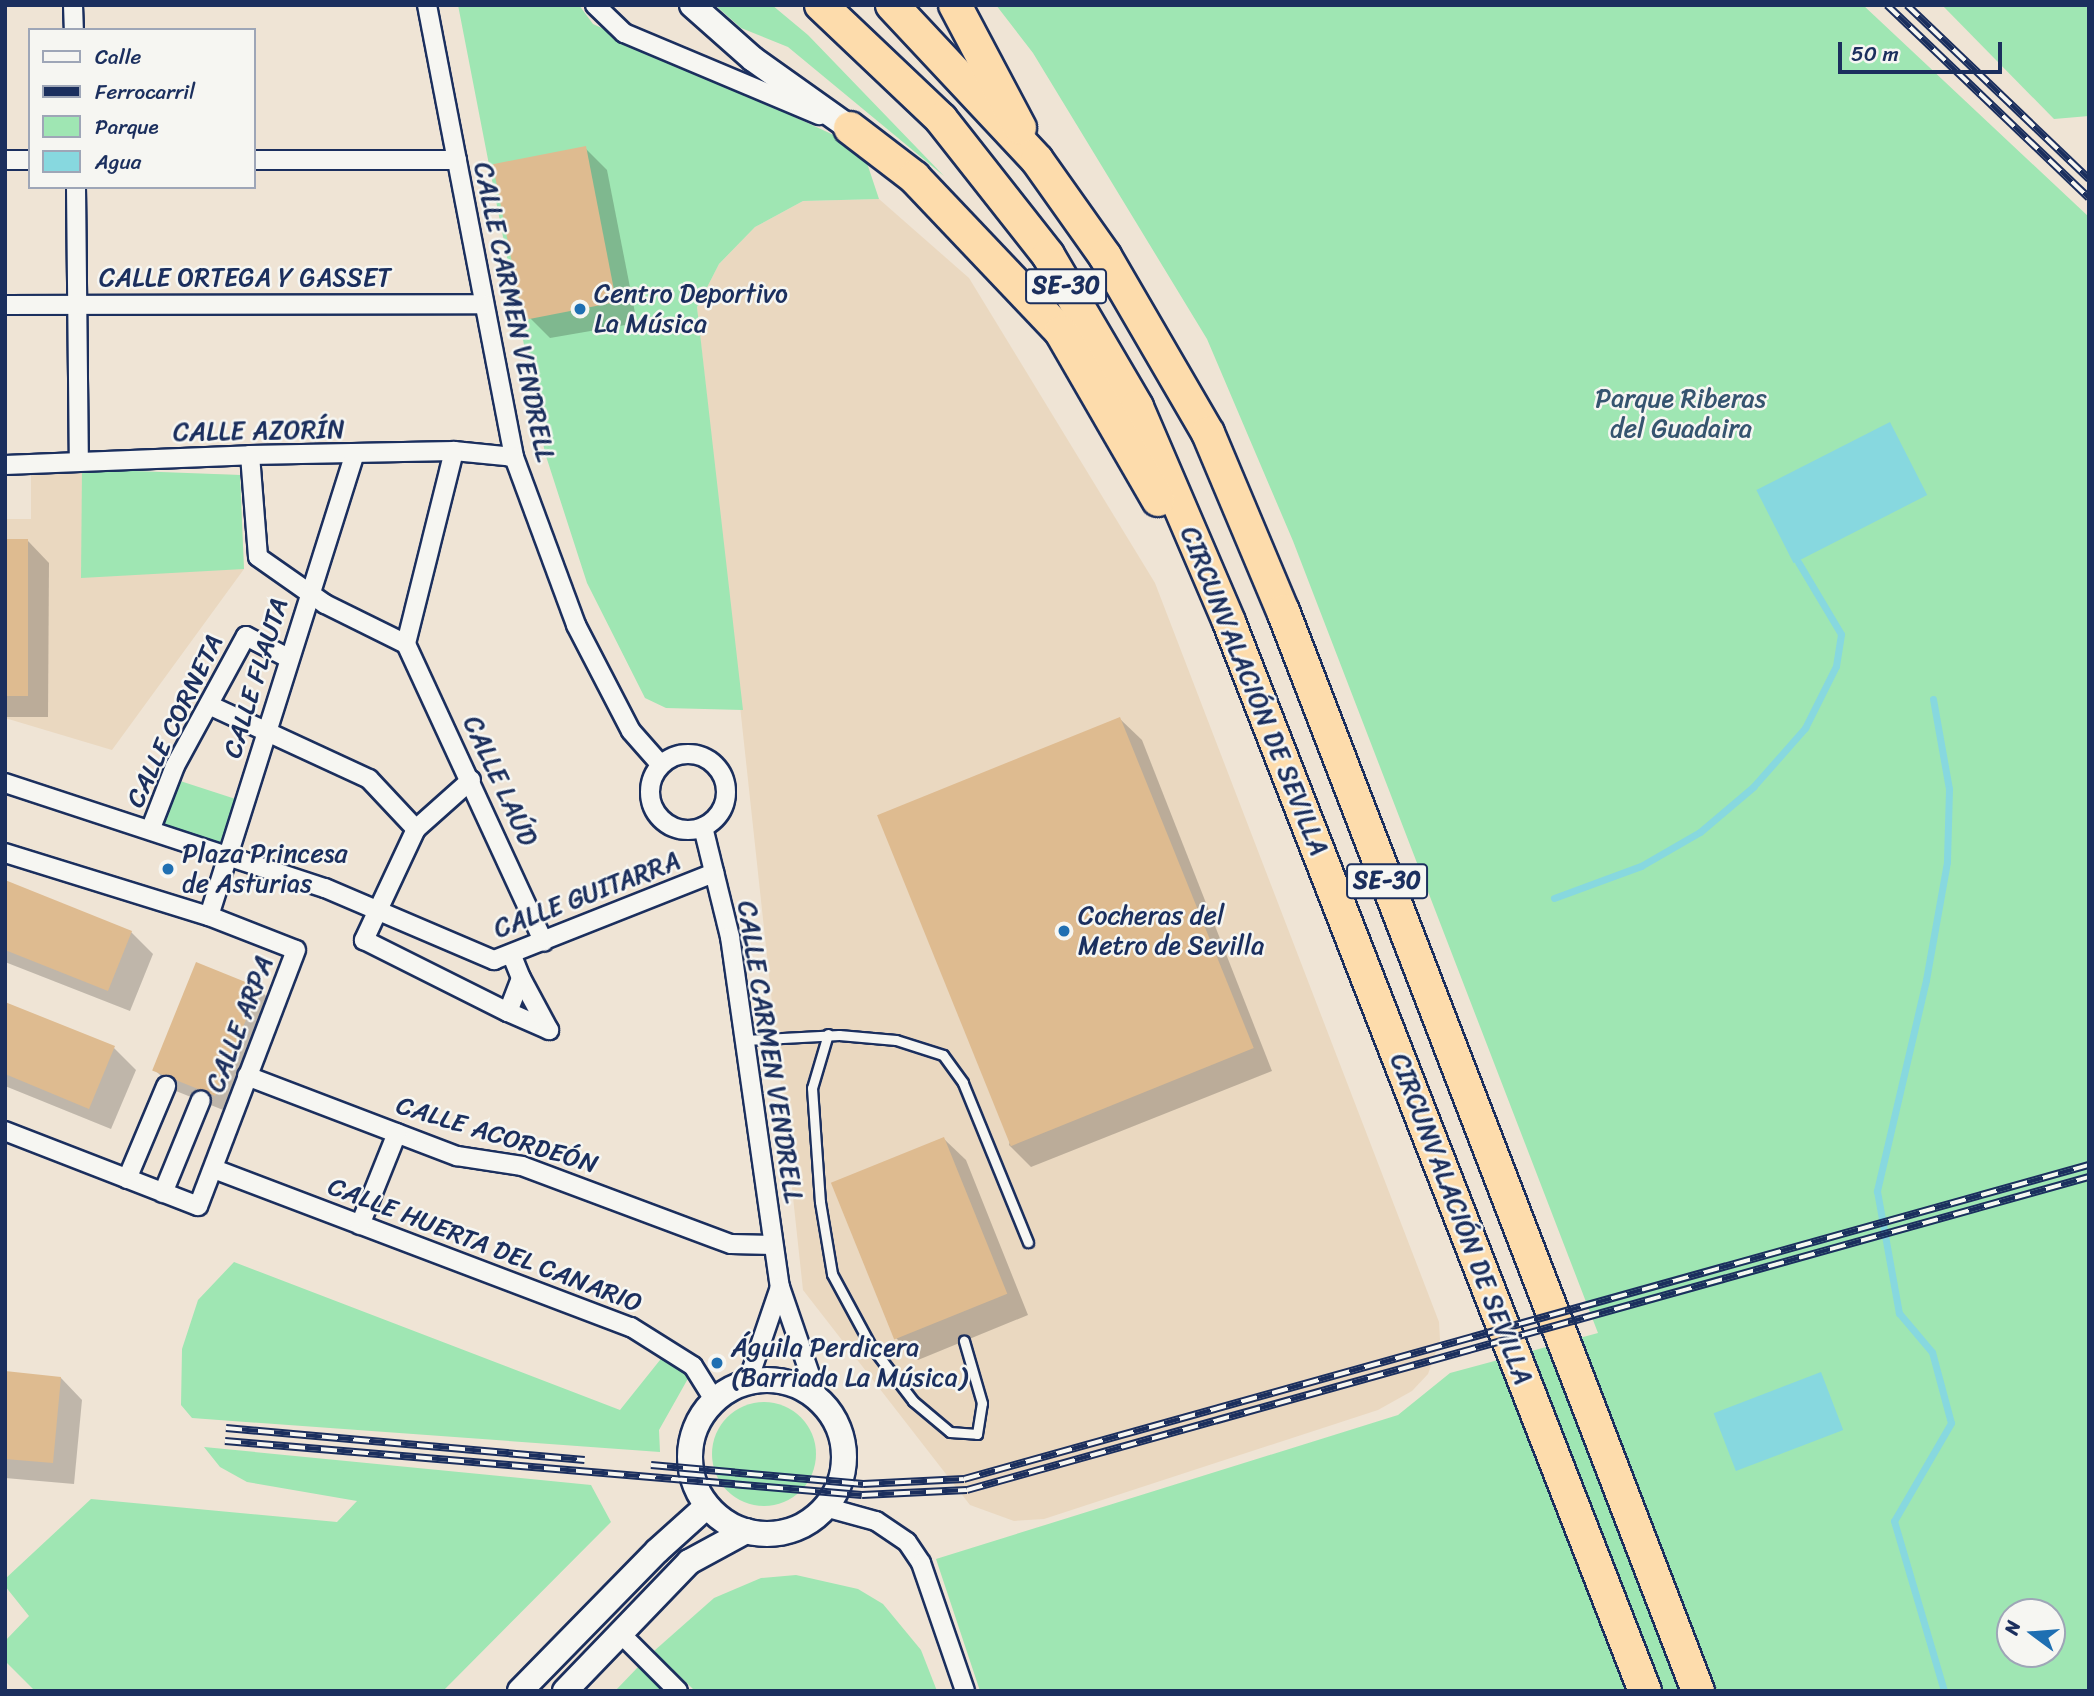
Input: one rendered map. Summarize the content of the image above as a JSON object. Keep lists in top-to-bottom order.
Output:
{
  "streets": {
    "highway": ["SE-30", "CIRCUNVALACIÓN DE SEVILLA"],
    "street": [
      "CALLE ORTEGA Y GASSET",
      "CALLE CARMEN VENDRELL",
      "CALLE AZORÍN",
      "CALLE FLAUTA",
      "CALLE CORNETA",
      "CALLE LAÚD",
      "CALLE GUITARRA",
      "CALLE ARPA",
      "CALLE ACORDEÓN",
      "CALLE HUERTA DEL CANARIO"
    ]
  },
  "crossings": [
    ["CALLE ORTEGA Y GASSET", "CALLE CARMEN VENDRELL"],
    ["CALLE CARMEN VENDRELL", "CALLE AZORÍN"],
    ["CALLE CARMEN VENDRELL", "CALLE GUITARRA"],
    ["CALLE CARMEN VENDRELL", "CALLE ACORDEÓN"],
    ["CALLE CARMEN VENDRELL", "CALLE HUERTA DEL CANARIO"],
    ["CALLE AZORÍN", "CALLE FLAUTA"],
    ["CALLE FLAUTA", "CALLE CORNETA"],
    ["CALLE FLAUTA", "CALLE GUITARRA"],
    ["CALLE FLAUTA", "CALLE ARPA"],
    ["CALLE CORNETA", "CALLE GUITARRA"],
    ["CALLE LAÚD", "CALLE GUITARRA"],
    ["CALLE ARPA", "CALLE ACORDEÓN"],
    ["CALLE ARPA", "CALLE HUERTA DEL CANARIO"]
  ],
  "parks": ["Parque Riberas del Guadaira"],
  "places": [
    "Centro Deportivo La Música",
    "Plaza Princesa de Asturias",
    "Cocheras del Metro de Sevilla",
    "Águila Perdicera (Barriada La Música)"
  ],
  "legend": [
    "Calle",
    "Ferrocarril",
    "Parque",
    "Agua"
  ],
  "scale_bar": "50 m",
  "north": "left"
}
